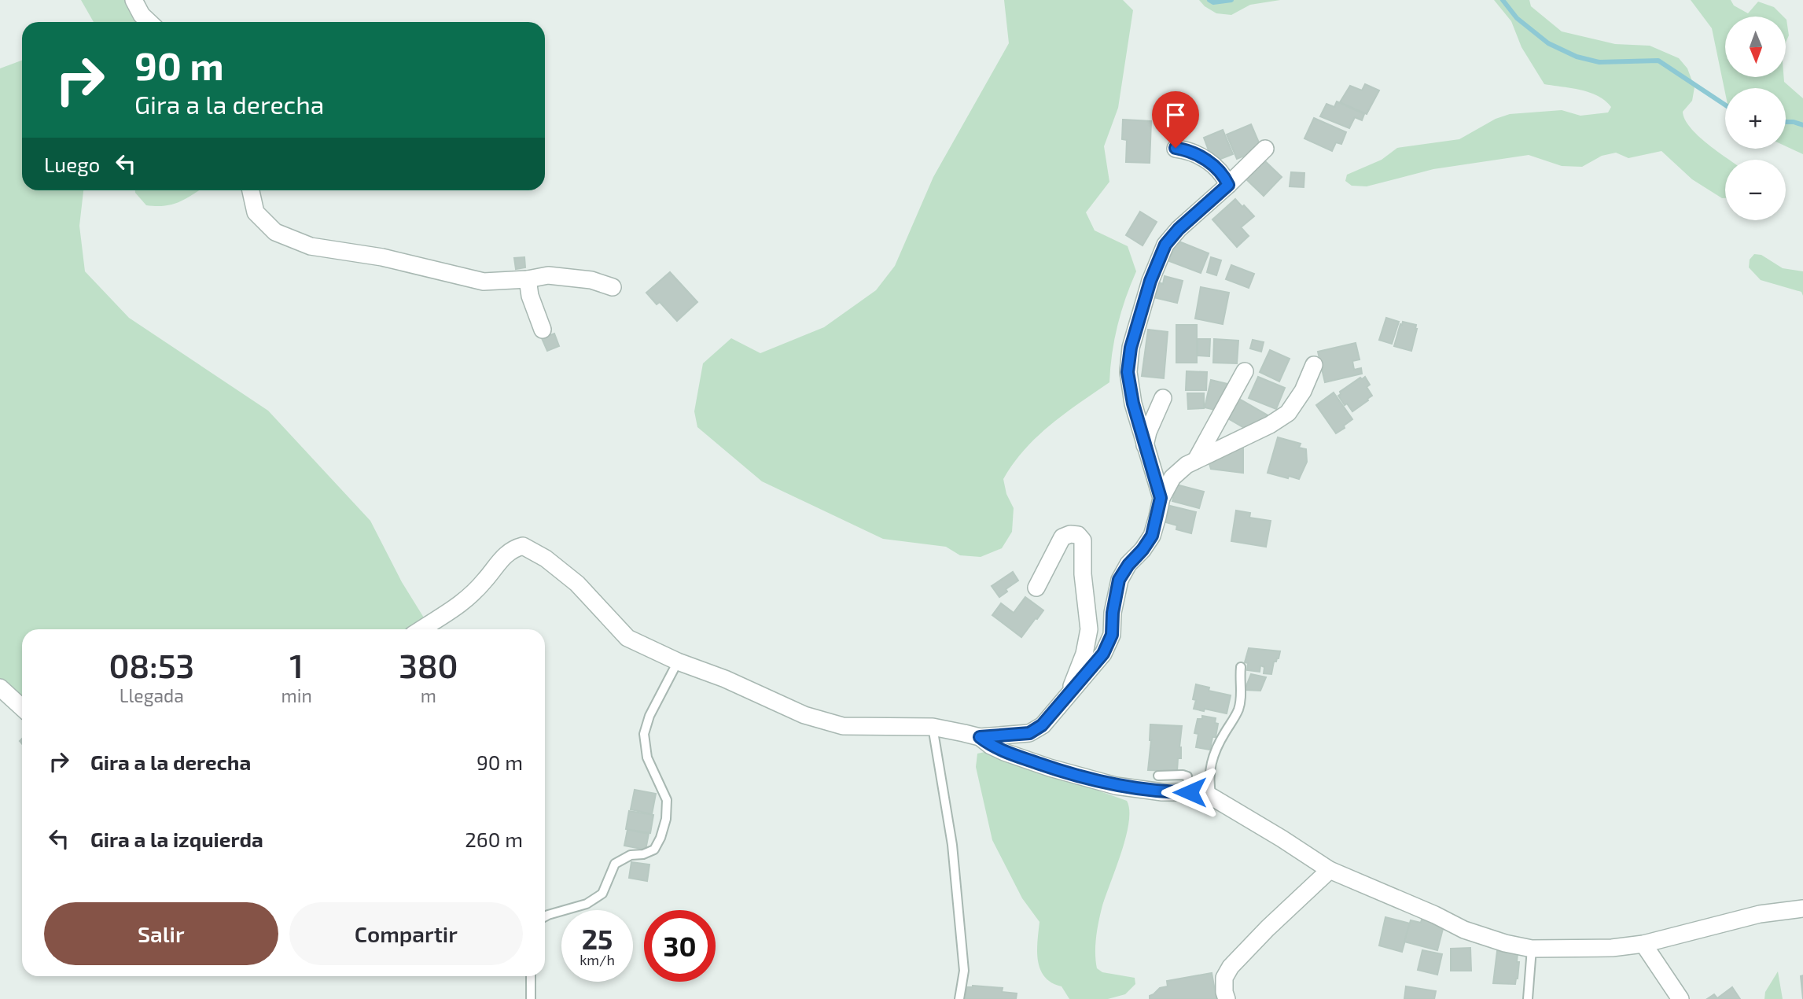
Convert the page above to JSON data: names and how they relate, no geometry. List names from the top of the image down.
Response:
{
  "north": "bottom",
  "page": {
    "map_buttons": ["+", "−"],
    "turn": ["90 m", "Gira a la derecha"],
    "then": "Luego",
    "eta": [
      "08:53",
      "Llegada",
      "1",
      "min",
      "380",
      "m"
    ],
    "list": [
      {
        "name": "Gira a la derecha",
        "value": "90 m"
      },
      {
        "name": "Gira a la izquierda",
        "value": "260 m"
      }
    ],
    "buttons": ["Salir", "Compartir"],
    "speed": "25 km/h",
    "limit": "30"
  }
}
